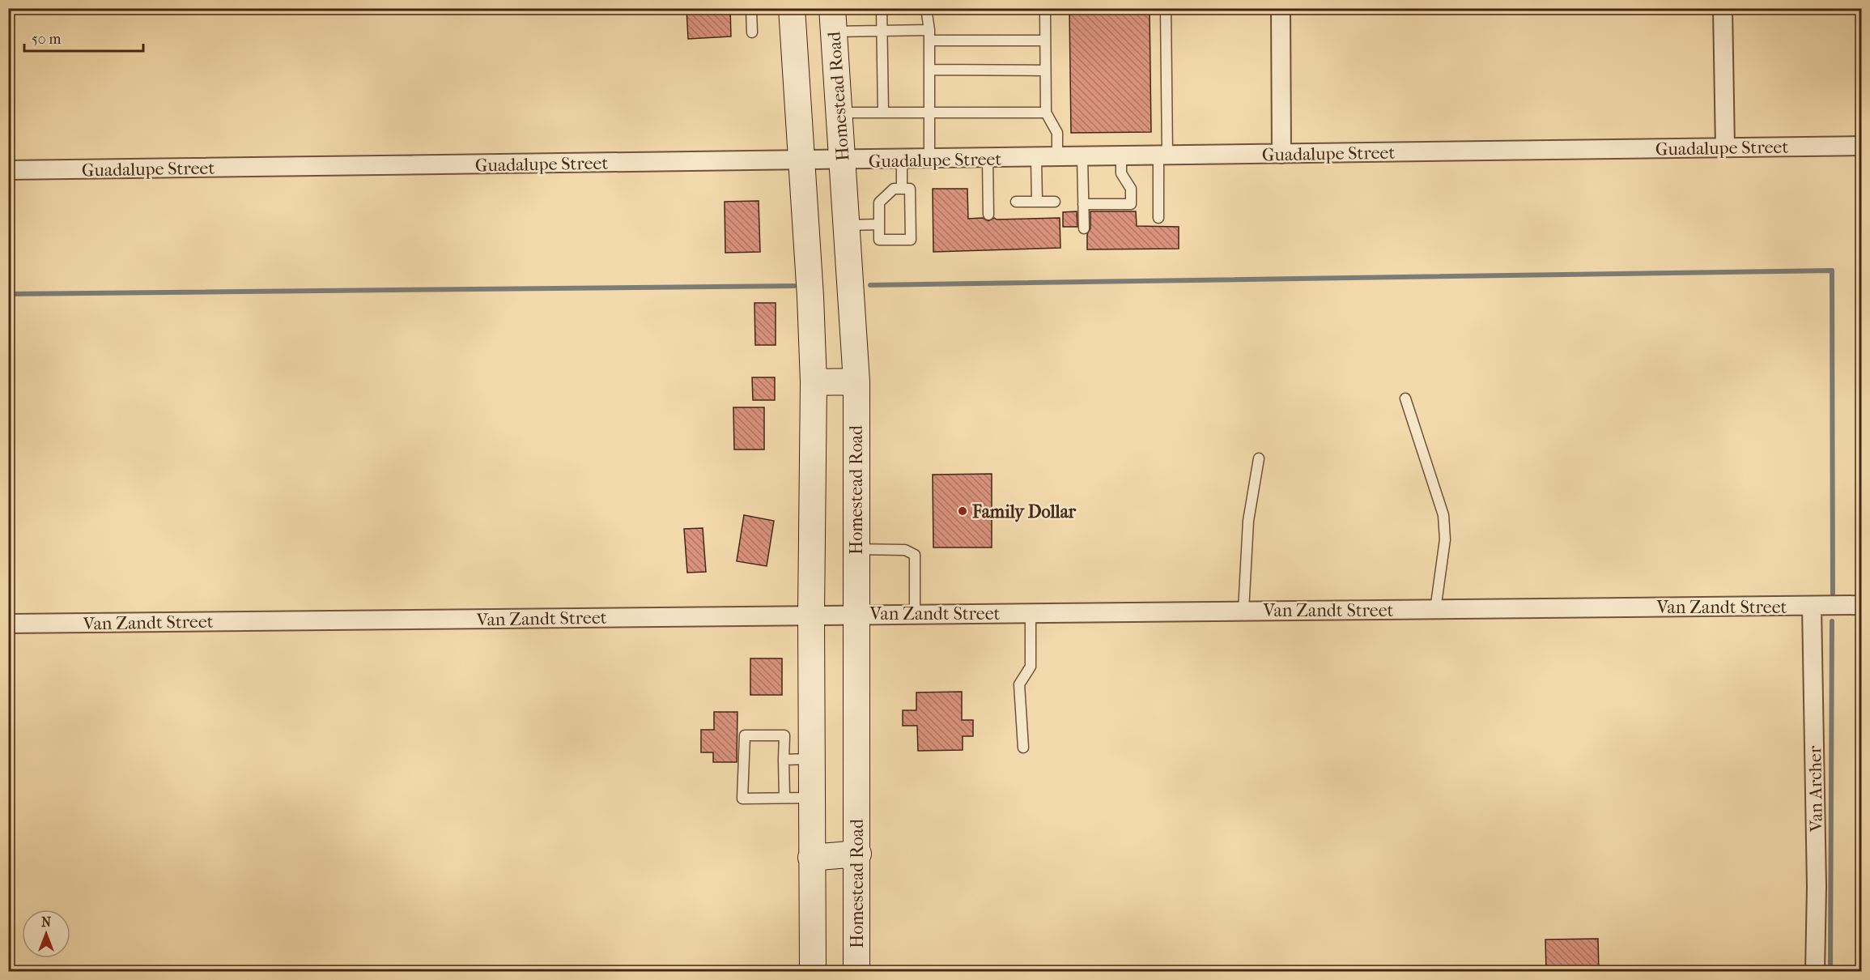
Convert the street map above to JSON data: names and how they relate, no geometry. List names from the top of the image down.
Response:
{
  "streets": {
    "main road": ["Homestead Road"],
    "street": ["Guadalupe Street", "Van Zandt Street", "Van Archer"]
  },
  "crossings": [
    ["Homestead Road", "Guadalupe Street"],
    ["Homestead Road", "Van Zandt Street"],
    ["Van Zandt Street", "Van Archer"]
  ],
  "places": ["Family Dollar"],
  "scale_bar": "50 m",
  "north": "top"
}
